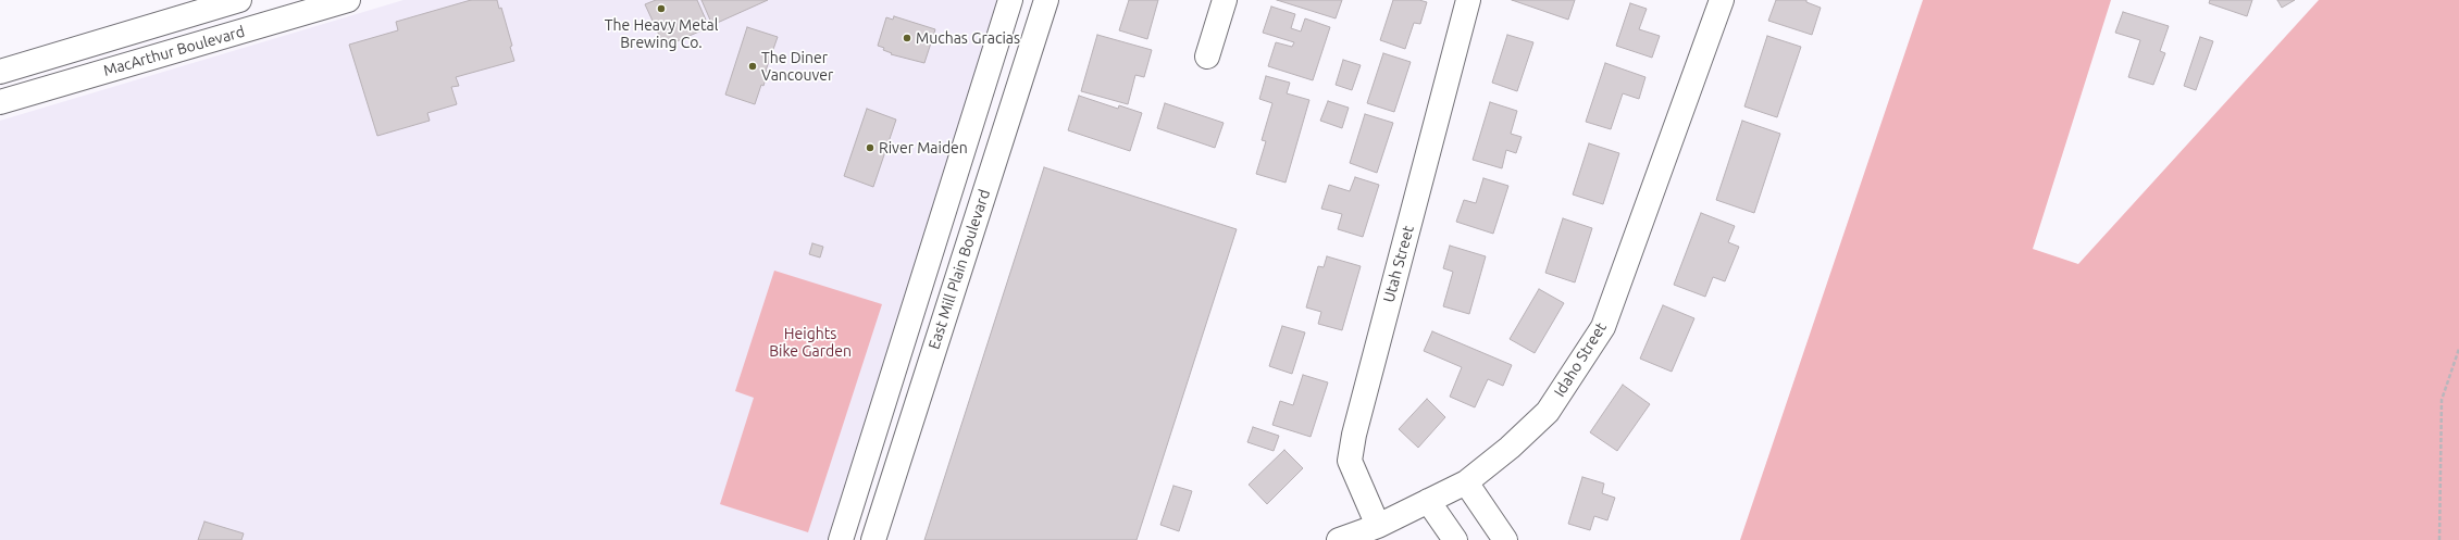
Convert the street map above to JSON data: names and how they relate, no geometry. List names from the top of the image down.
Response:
{
  "streets": {
    "street": [
      "MacArthur Boulevard",
      "Utah Street",
      "East Mill Plain Boulevard",
      "Idaho Street"
    ]
  },
  "crossings": [
    ["Utah Street", "Idaho Street"]
  ],
  "parks": ["Heights Bike Garden"],
  "places": [
    "The Heavy Metal Brewing Co.",
    "Muchas Gracias",
    "The Diner Vancouver",
    "River Maiden"
  ]
}
